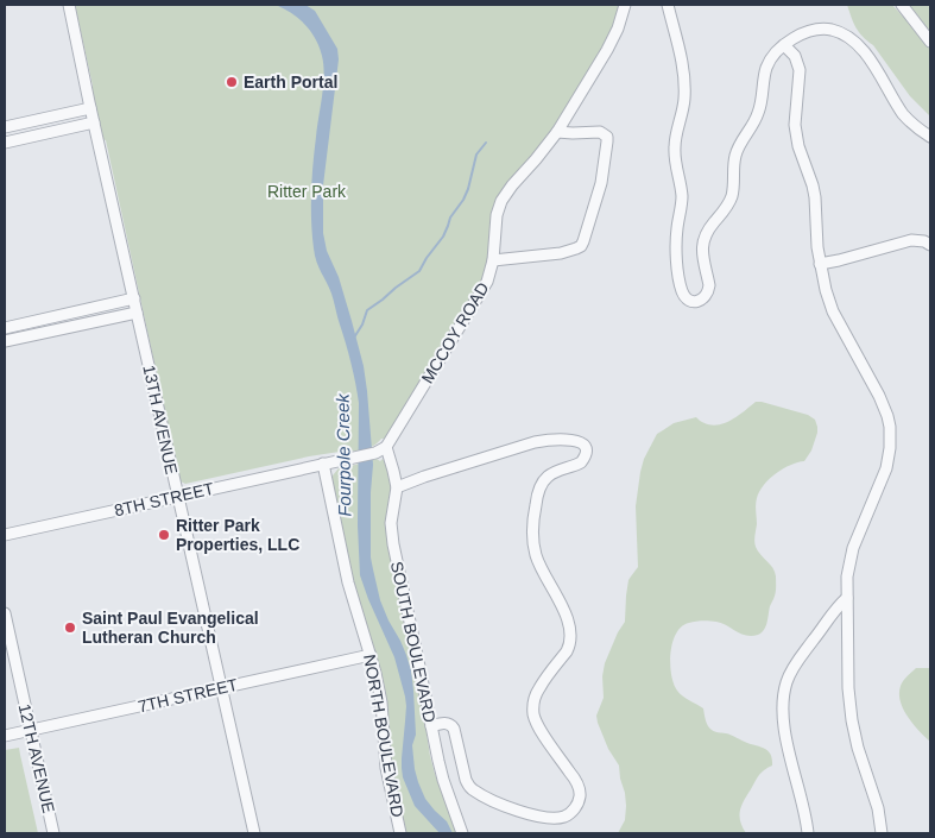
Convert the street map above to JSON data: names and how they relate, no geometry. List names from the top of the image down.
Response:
{
  "streets": {
    "street": [
      "MCCOY ROAD",
      "13TH AVENUE",
      "8TH STREET",
      "SOUTH BOULEVARD",
      "7TH STREET",
      "NORTH BOULEVARD",
      "12TH AVENUE"
    ]
  },
  "crossings": [
    ["MCCOY ROAD", "SOUTH BOULEVARD"],
    ["13TH AVENUE", "8TH STREET"],
    ["13TH AVENUE", "7TH STREET"],
    ["8TH STREET", "NORTH BOULEVARD"],
    ["7TH STREET", "NORTH BOULEVARD"],
    ["7TH STREET", "12TH AVENUE"]
  ],
  "water": ["Fourpole Creek"],
  "parks": ["Ritter Park"],
  "places": ["Earth Portal", "Ritter Park Properties, LLC", "Saint Paul Evangelical Lutheran Church"]
}
